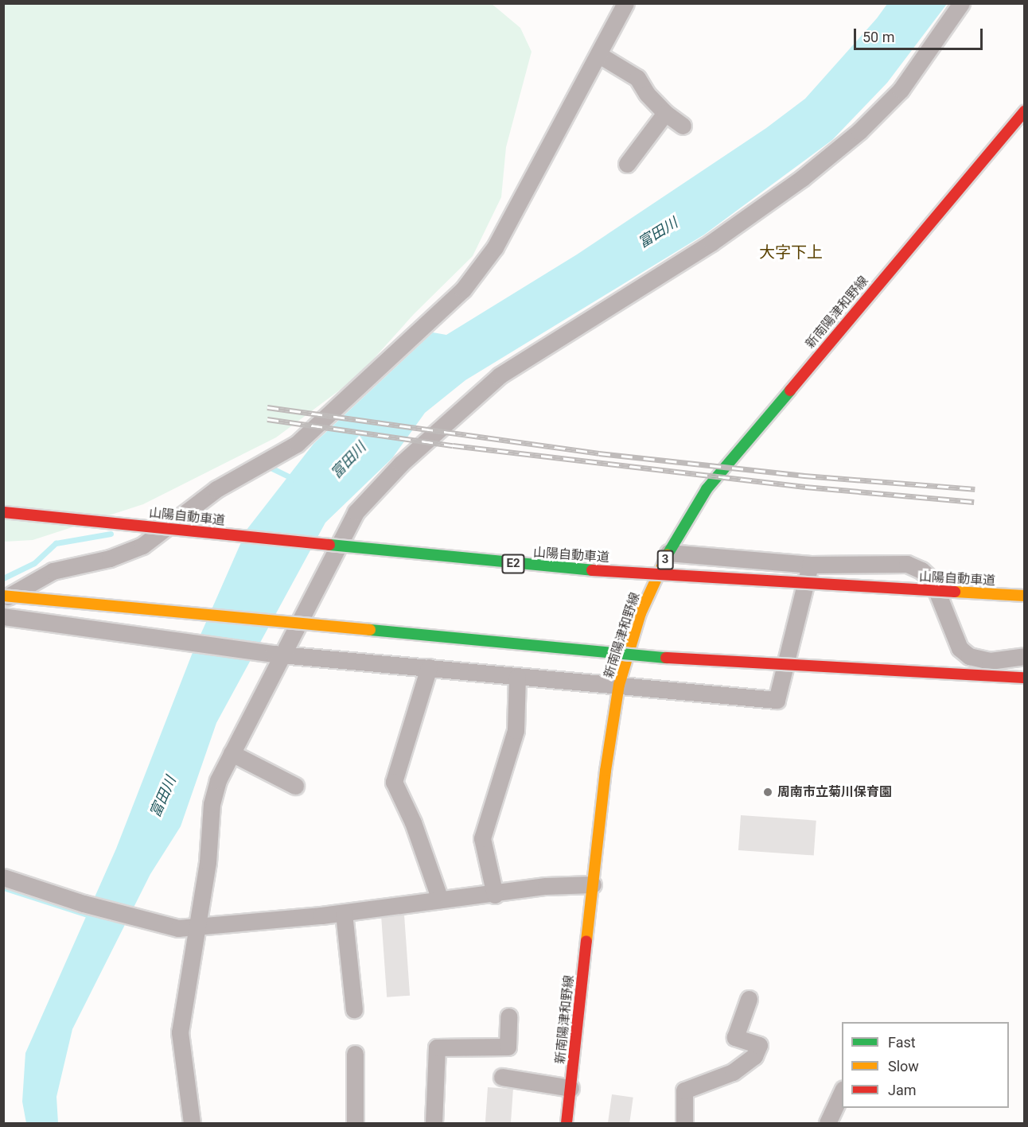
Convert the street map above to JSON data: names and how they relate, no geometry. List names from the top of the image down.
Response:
{
  "streets": {
    "main road": [
      "新南陽津和野線",
      "山陽自動車道",
      "3",
      "E2"
    ]
  },
  "districts": ["大字下上"],
  "water": ["富田川"],
  "places": ["周南市立菊川保育園"],
  "legend": ["Fast", "Slow", "Jam"],
  "scale_bar": "50 m"
}
